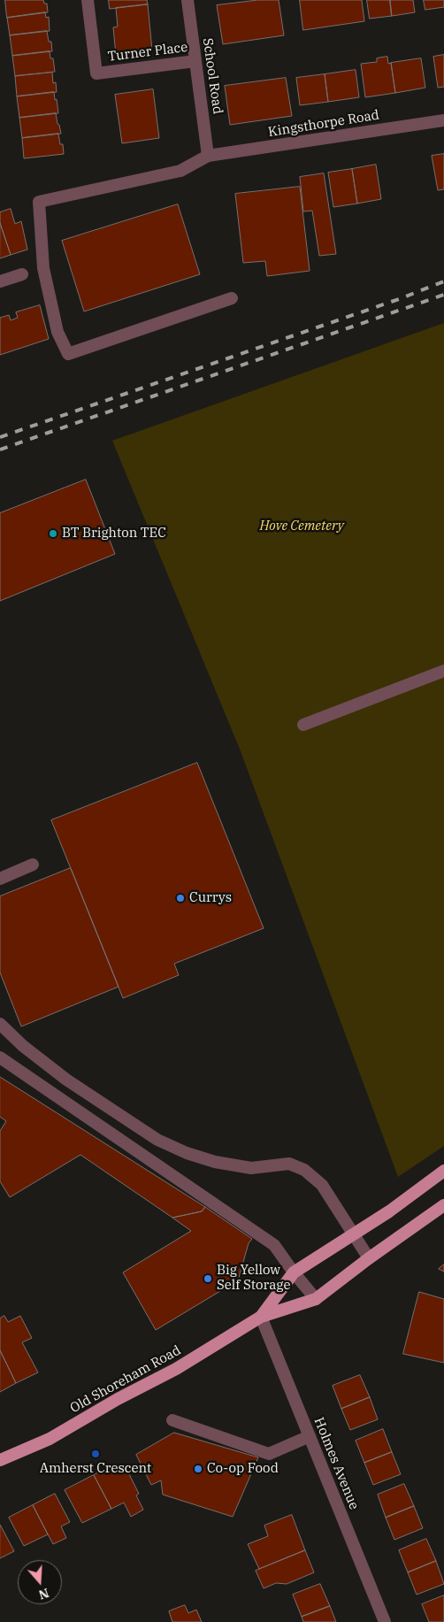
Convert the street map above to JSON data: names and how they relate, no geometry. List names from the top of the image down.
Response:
{
  "streets": {
    "main road": ["Old Shoreham Road"],
    "street": [
      "Turner Place",
      "School Road",
      "Kingsthorpe Road",
      "Holmes Avenue"
    ]
  },
  "crossings": [
    ["Turner Place", "School Road"],
    ["School Road", "Kingsthorpe Road"],
    ["Old Shoreham Road", "Holmes Avenue"]
  ],
  "parks": ["Hove Cemetery"],
  "places": [
    "BT Brighton TEC",
    "Currys",
    "Big Yellow Self Storage",
    "Amherst Crescent",
    "Co-op Food"
  ],
  "north": "bottom"
}
